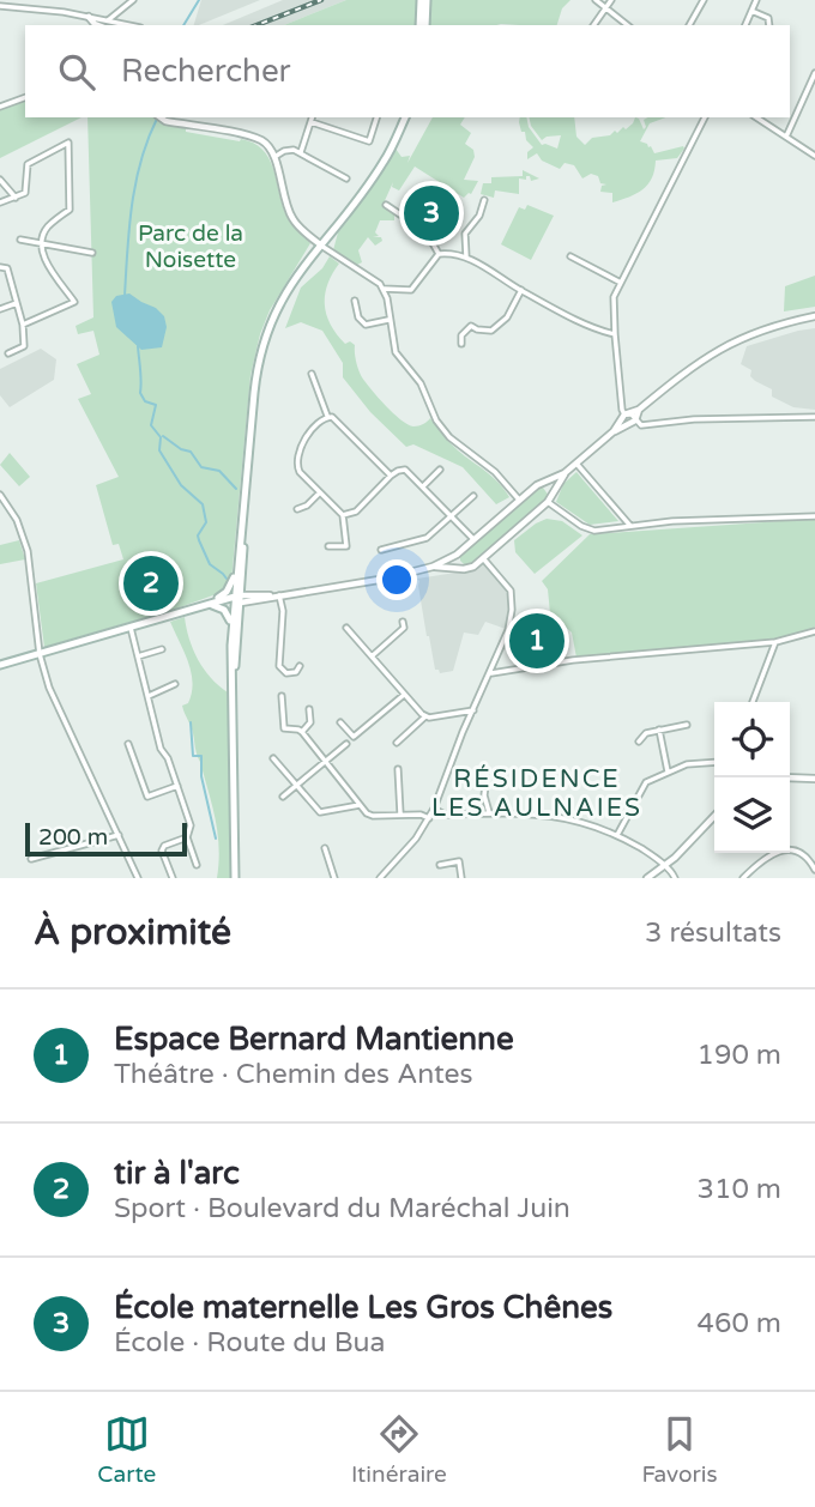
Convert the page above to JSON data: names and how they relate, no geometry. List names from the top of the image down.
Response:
{
  "districts": ["RÉSIDENCE LES AULNAIES"],
  "parks": ["Parc de la Noisette"],
  "scale_bar": "200 m",
  "page": {
    "search": "Rechercher",
    "pins": ["3", "2", "1"],
    "scale": "200 m",
    "heading": ["À proximité", "3 résultats"],
    "list": [
      {
        "mark": "1",
        "name": "Espace Bernard Mantienne",
        "note": "Théâtre · Chemin des Antes",
        "value": "190 m"
      },
      {
        "mark": "2",
        "name": "tir à l'arc",
        "note": "Sport · Boulevard du Maréchal Juin",
        "value": "310 m"
      },
      {
        "mark": "3",
        "name": "École maternelle Les Gros Chênes",
        "note": "École · Route du Bua",
        "value": "460 m"
      }
    ],
    "nav": ["Carte", "Itinéraire", "Favoris"]
  }
}
